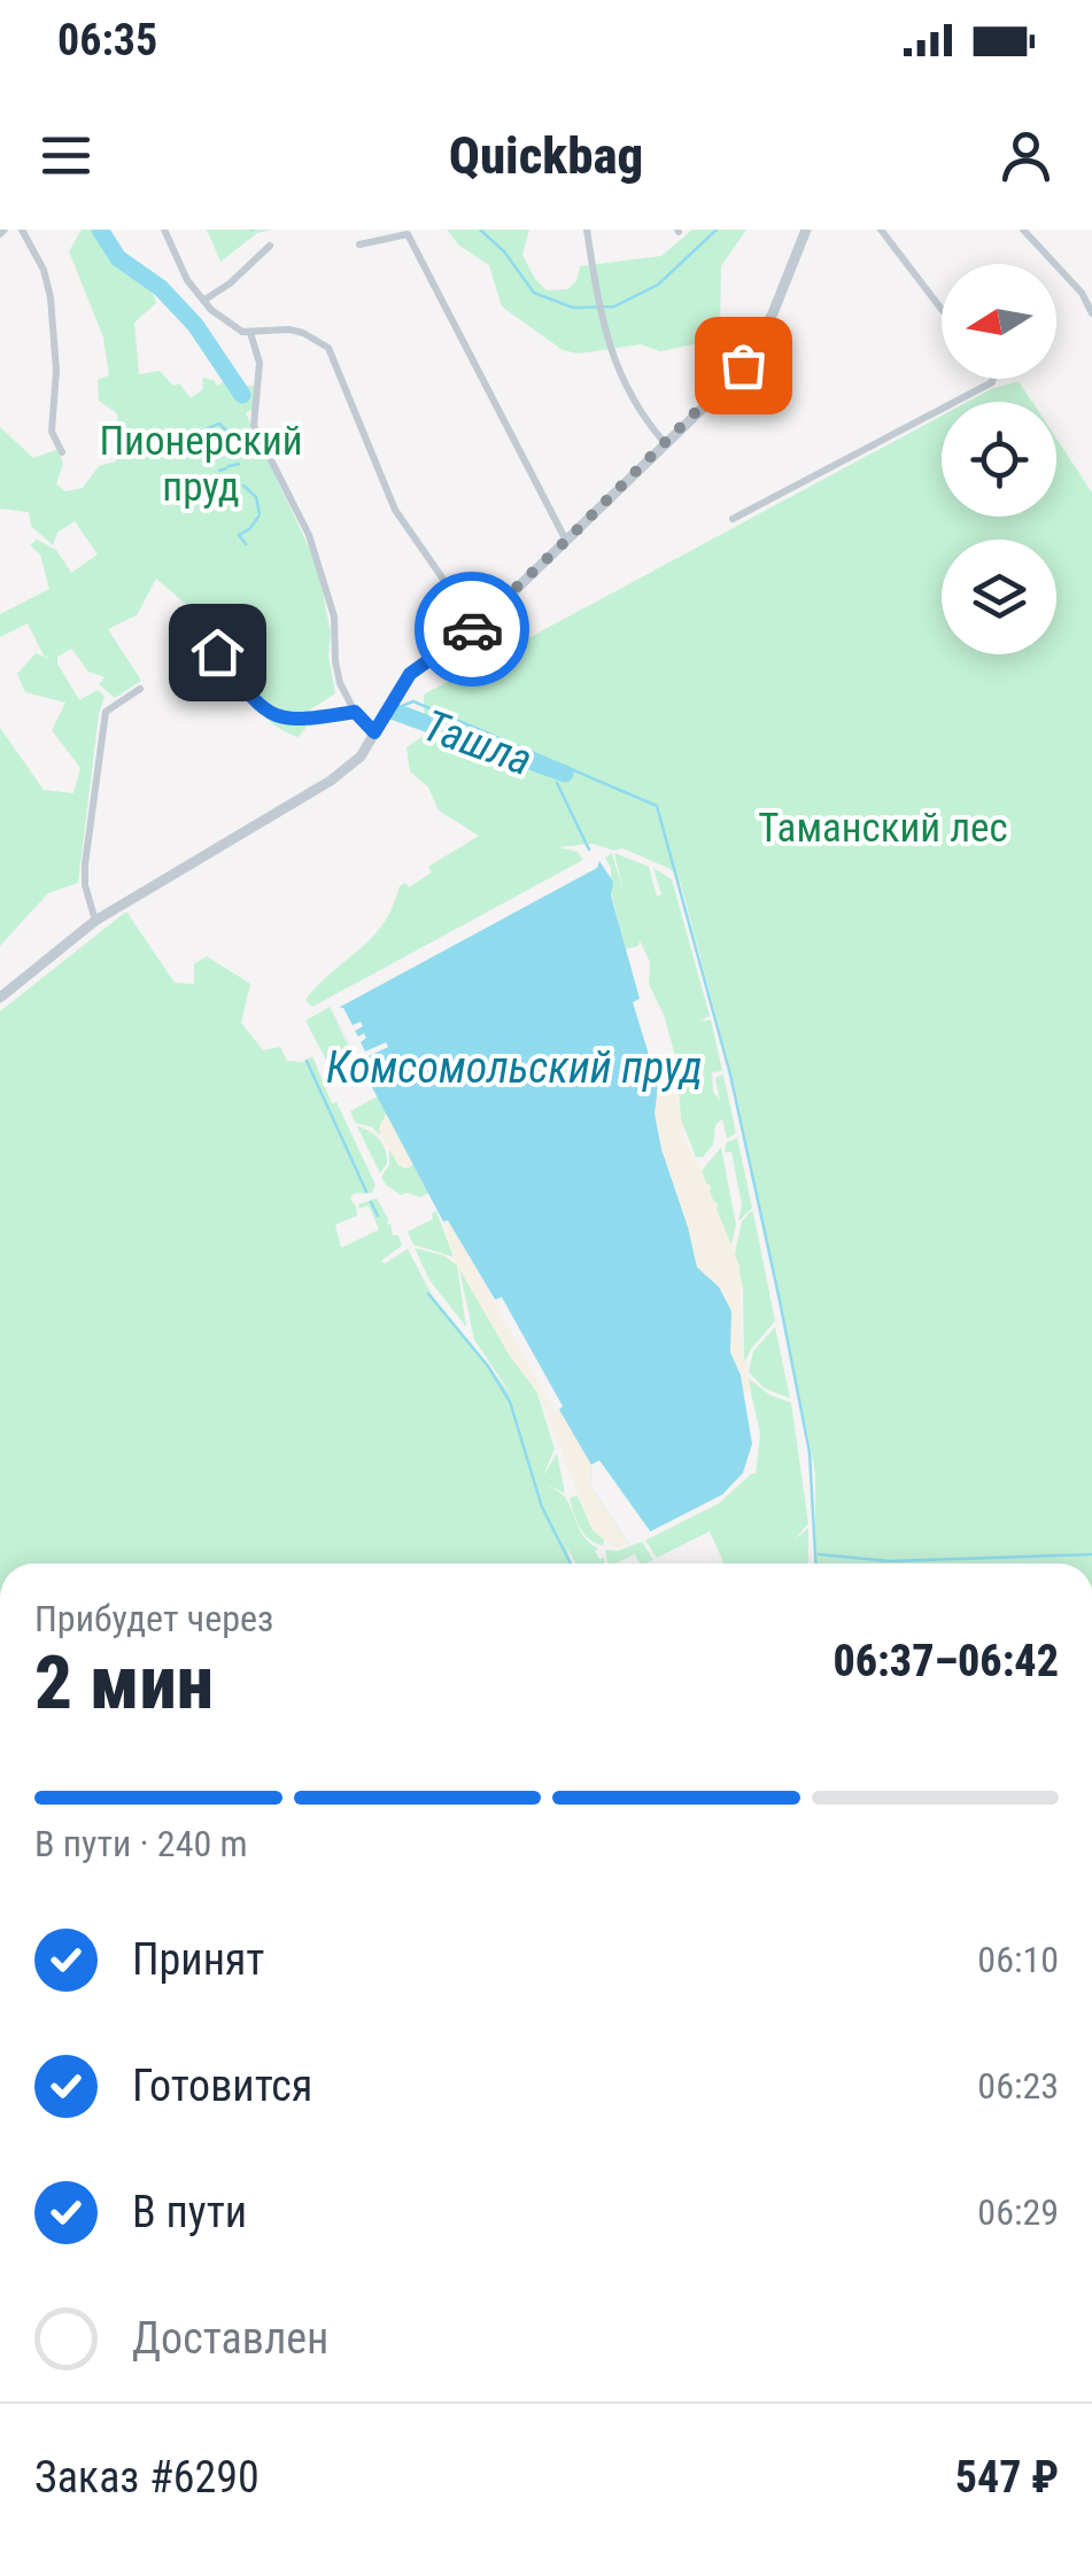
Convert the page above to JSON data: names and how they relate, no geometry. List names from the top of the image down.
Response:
{
  "water": ["Ташла", "Комсомольский пруд"],
  "parks": ["Пионерский пруд", "Таманский лес"],
  "north": "left",
  "page": {
    "status": "06:35",
    "header": "Quickbag",
    "heading": ["2 мин", "Прибудет через", "06:37–06:42"],
    "panel": ["Заказ #6290", "547 ₽"],
    "bar": "В пути · 240 m",
    "list": [
      ["Принят", "06:10"],
      ["Готовится", "06:23"],
      ["В пути", "06:29"],
      "Доставлен"
    ]
  }
}
